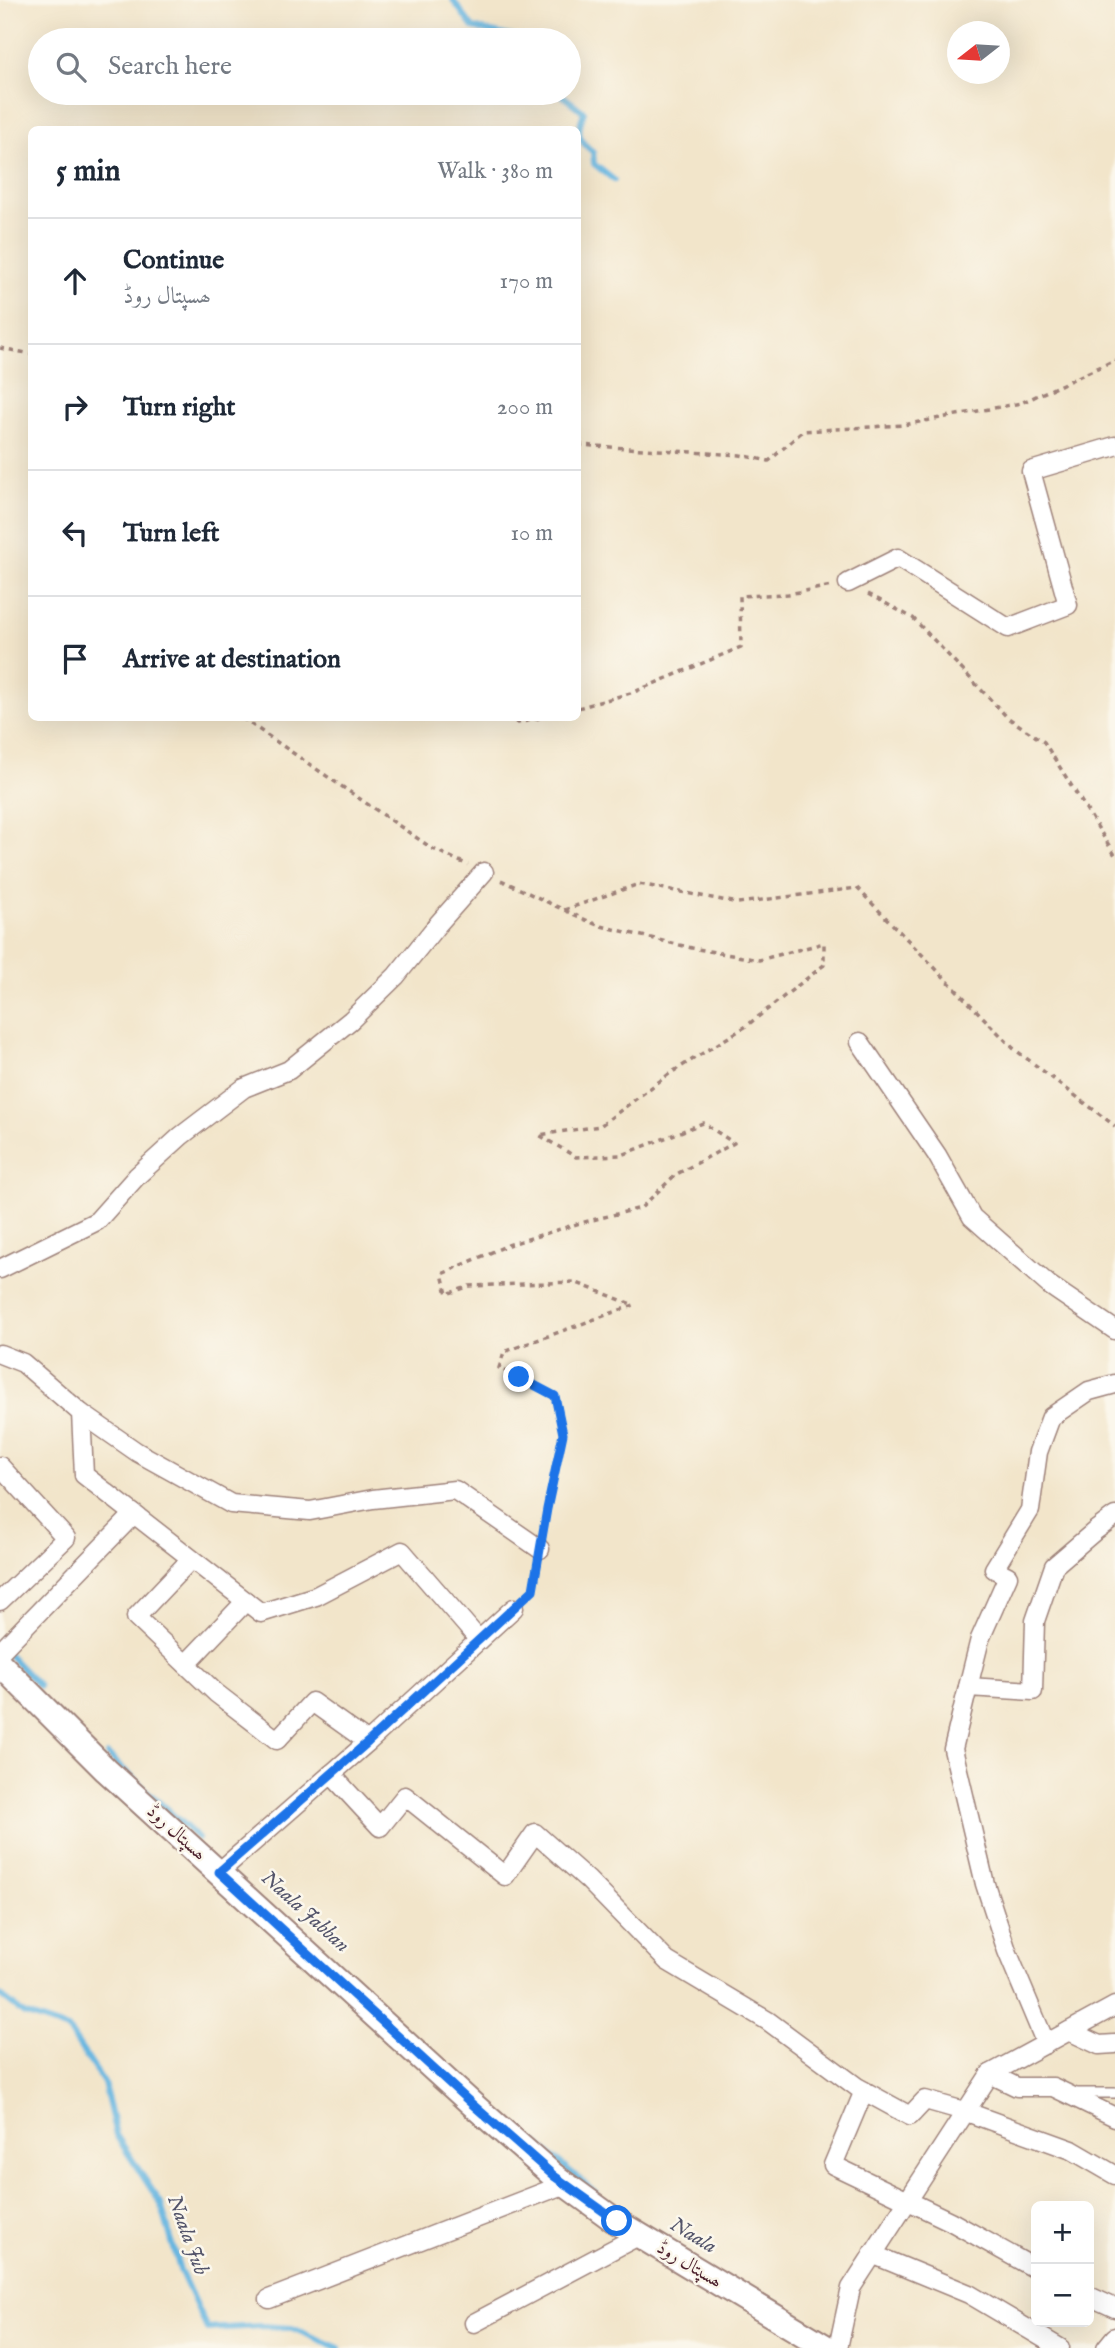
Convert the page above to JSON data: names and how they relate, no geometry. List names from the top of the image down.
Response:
{
  "streets": {
    "main road": ["ھسپتال روڈ"]
  },
  "water": ["Naala Jabban", "Naala Jub", "Naala"],
  "north": "left",
  "page": {
    "search": "Search here",
    "heading": ["5 min", "Walk · 380 m"],
    "list": [
      ["Continue", "ھسپتال روڈ", "170 m"],
      ["Turn right", "200 m"],
      ["Turn left", "10 m"],
      "Arrive at destination"
    ],
    "map_buttons": ["+", "−"]
  }
}
